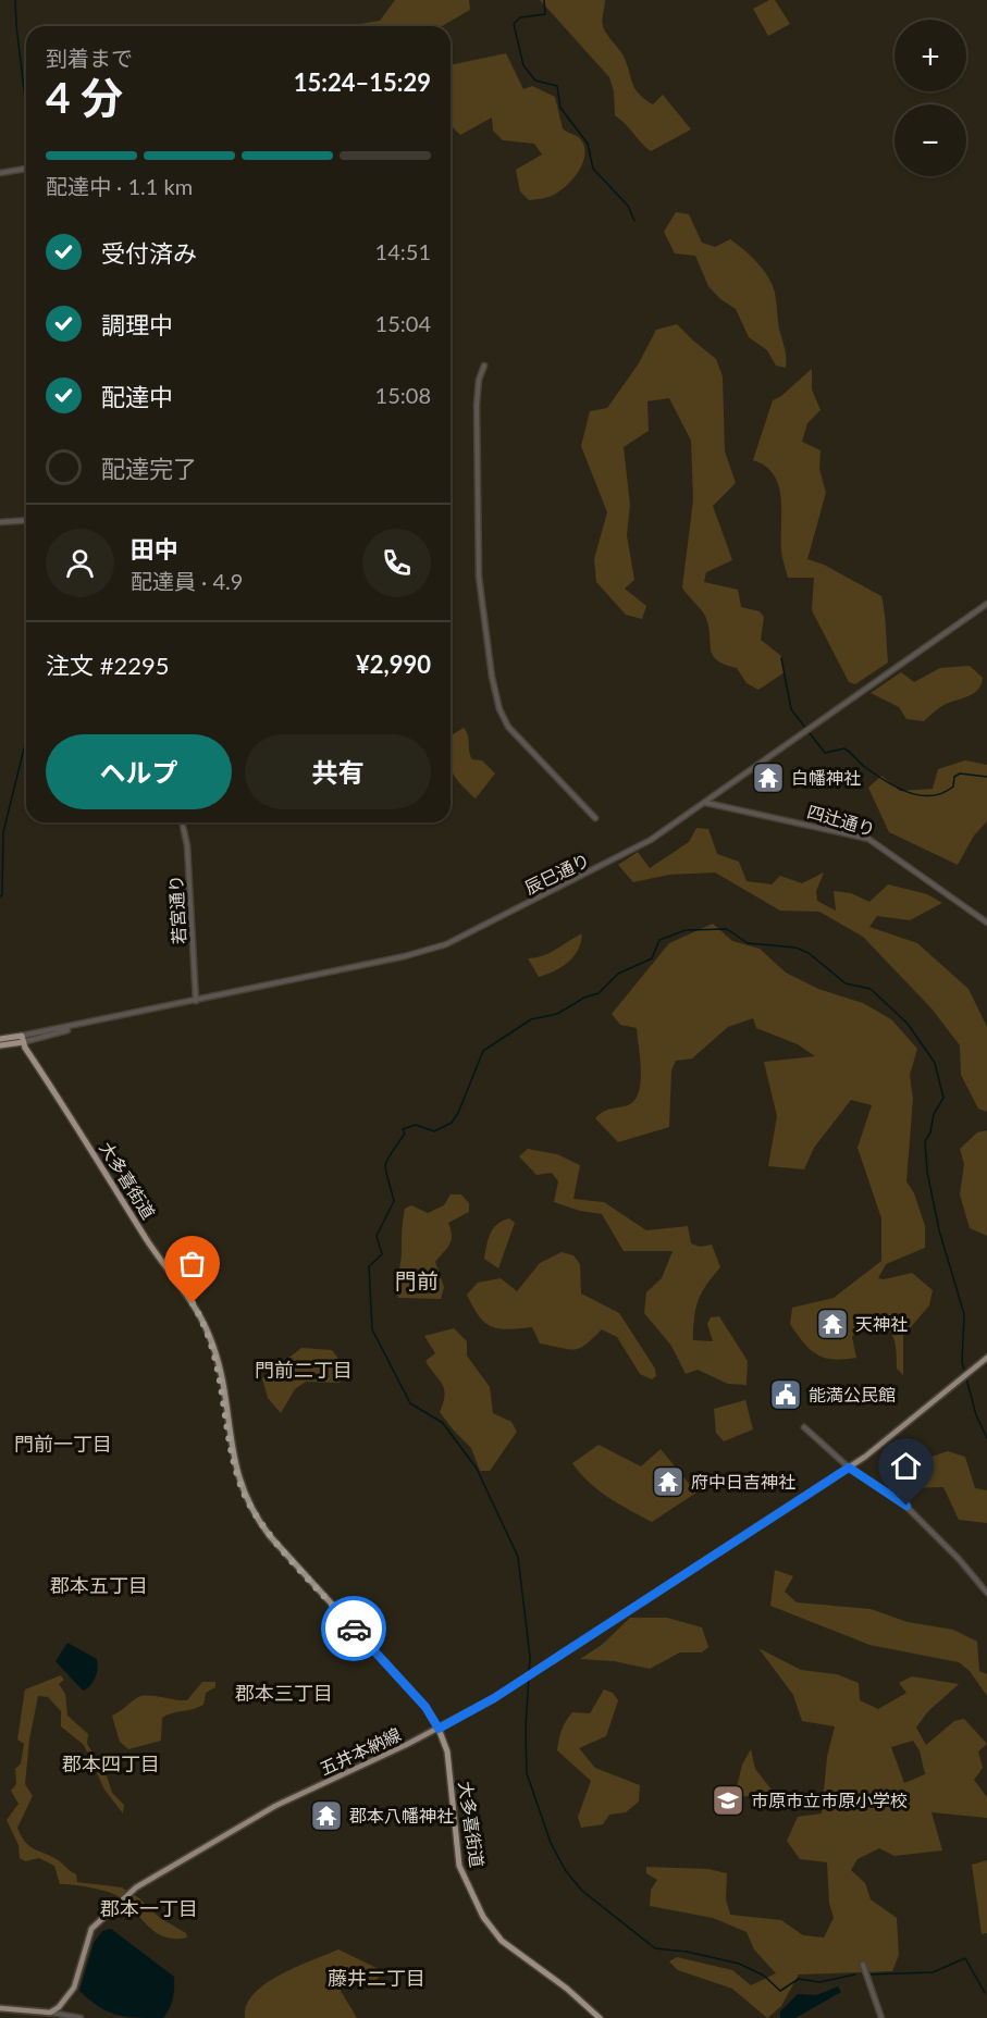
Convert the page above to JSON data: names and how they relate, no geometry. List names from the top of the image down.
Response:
{
  "streets": {
    "highway": ["大多喜街道"],
    "main road": ["五井本納線"],
    "street": ["四辻通り", "辰巳通り", "若宮通り"]
  },
  "crossings": [
    ["四辻通り", "辰巳通り"],
    ["辰巳通り", "若宮通り"],
    ["辰巳通り", "大多喜街道"],
    ["大多喜街道", "五井本納線"]
  ],
  "districts": [
    "門前",
    "門前二丁目",
    "門前一丁目",
    "郡本五丁目",
    "郡本三丁目",
    "郡本四丁目",
    "郡本一丁目",
    "藤井二丁目"
  ],
  "places": {
    "temple": [
      "白幡神社",
      "天神社",
      "府中日吉神社",
      "郡本八幡神社"
    ],
    "public building": ["能満公民館"],
    "school or university": ["市原市立市原小学校"]
  },
  "page": {
    "map_buttons": ["+", "−"],
    "heading": ["4 分", "到着まで", "15:24–15:29"],
    "panel": [
      "田中",
      "配達員 · 4.9",
      "注文 #2295",
      "¥2,990"
    ],
    "bar": "配達中 · 1.1 km",
    "list": [
      ["受付済み", "14:51"],
      ["調理中", "15:04"],
      ["配達中", "15:08"],
      "配達完了"
    ],
    "buttons": ["ヘルプ", "共有"]
  }
}
